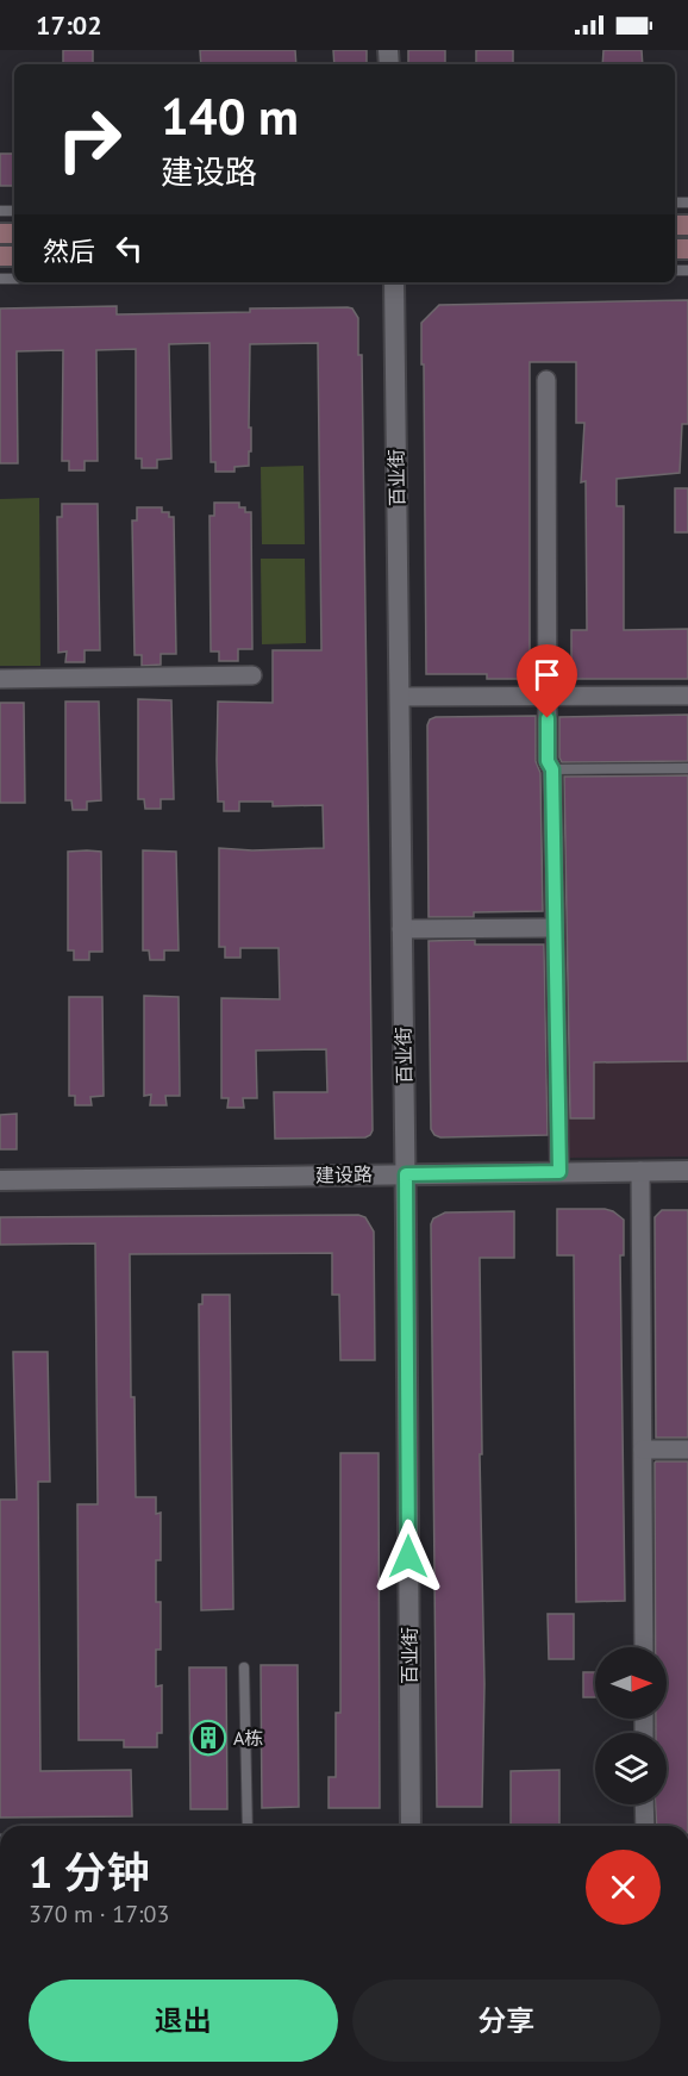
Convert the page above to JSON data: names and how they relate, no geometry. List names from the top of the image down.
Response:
{
  "streets": {
    "street": ["百业街", "建设路"]
  },
  "crossings": [
    ["百业街", "建设路"]
  ],
  "places": {
    "building": ["A栋"]
  },
  "north": "right",
  "page": {
    "status": "17:02",
    "turn": ["140 m", "建设路"],
    "then": "然后",
    "heading": ["1 分钟", "370 m · 17:03"],
    "buttons": ["退出", "分享"]
  }
}
